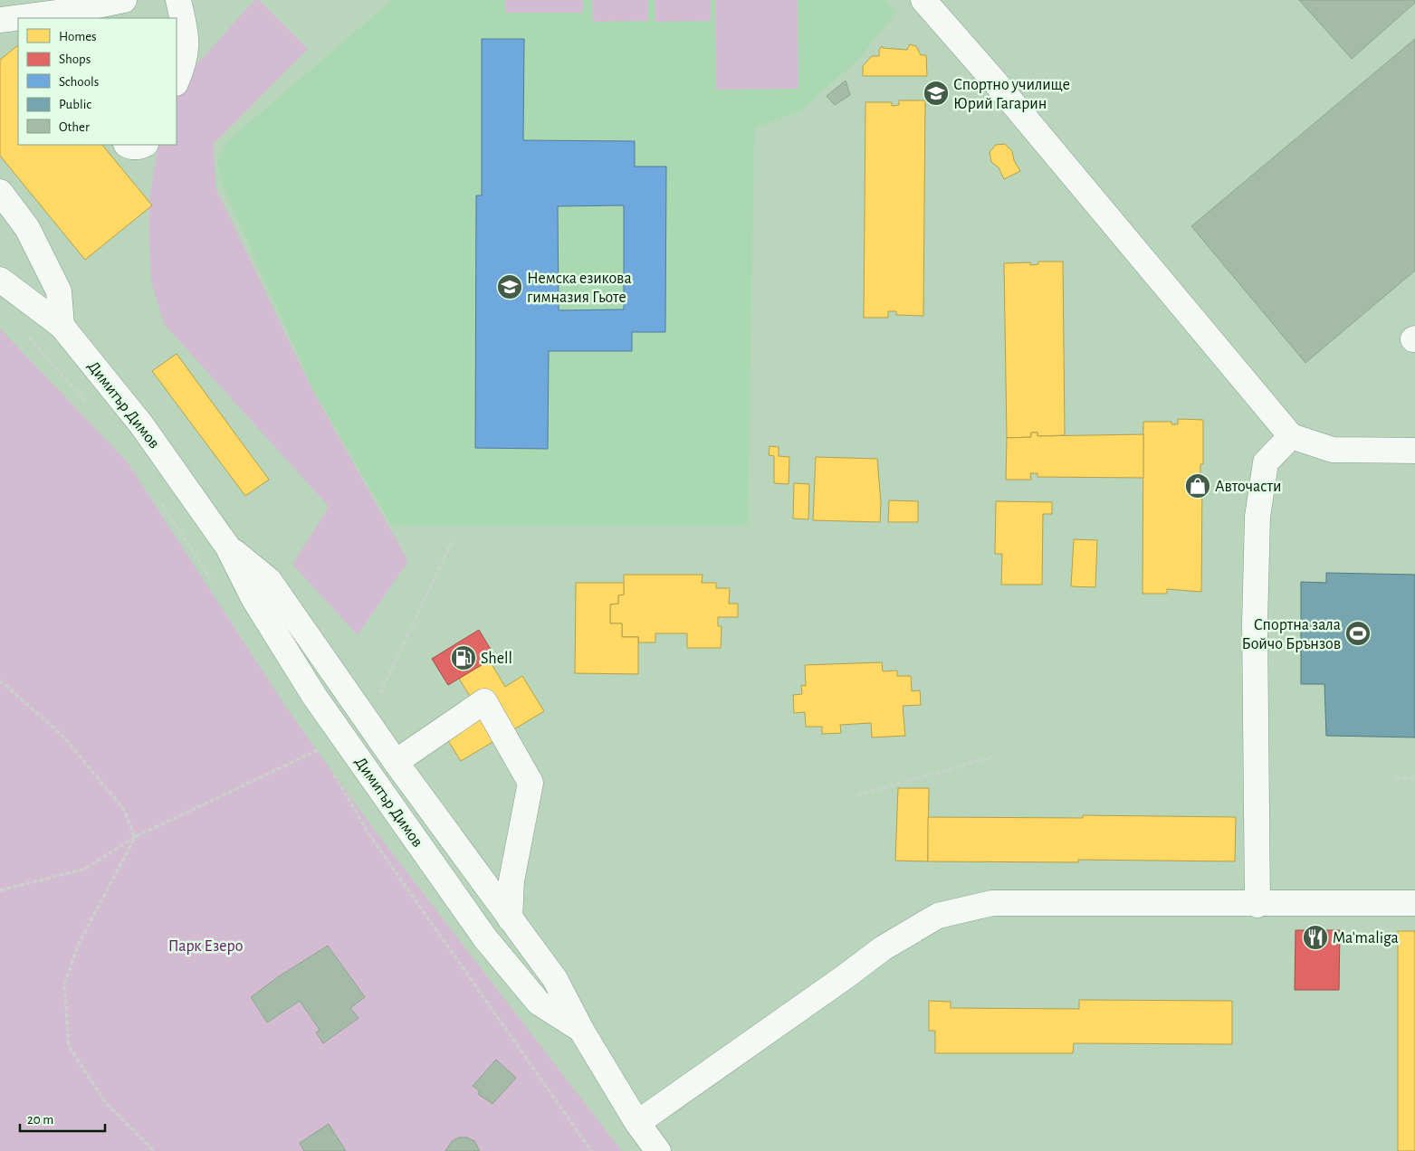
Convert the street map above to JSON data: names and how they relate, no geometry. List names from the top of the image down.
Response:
{
  "streets": {
    "street": ["Димитър Димов"]
  },
  "parks": ["Парк Езеро"],
  "places": {
    "school or university": ["Спортно училище Юрий Гагарин", "Немска езикова гимназия Гьоте"],
    "shop": ["Авточасти"],
    "sports": ["Спортна зала Бойчо Брънзов"],
    "fuel station": ["Shell"],
    "restaurant": ["Ma'maliga"]
  },
  "legend": [
    "Homes",
    "Shops",
    "Schools",
    "Public",
    "Other"
  ],
  "scale_bar": "20 m"
}
